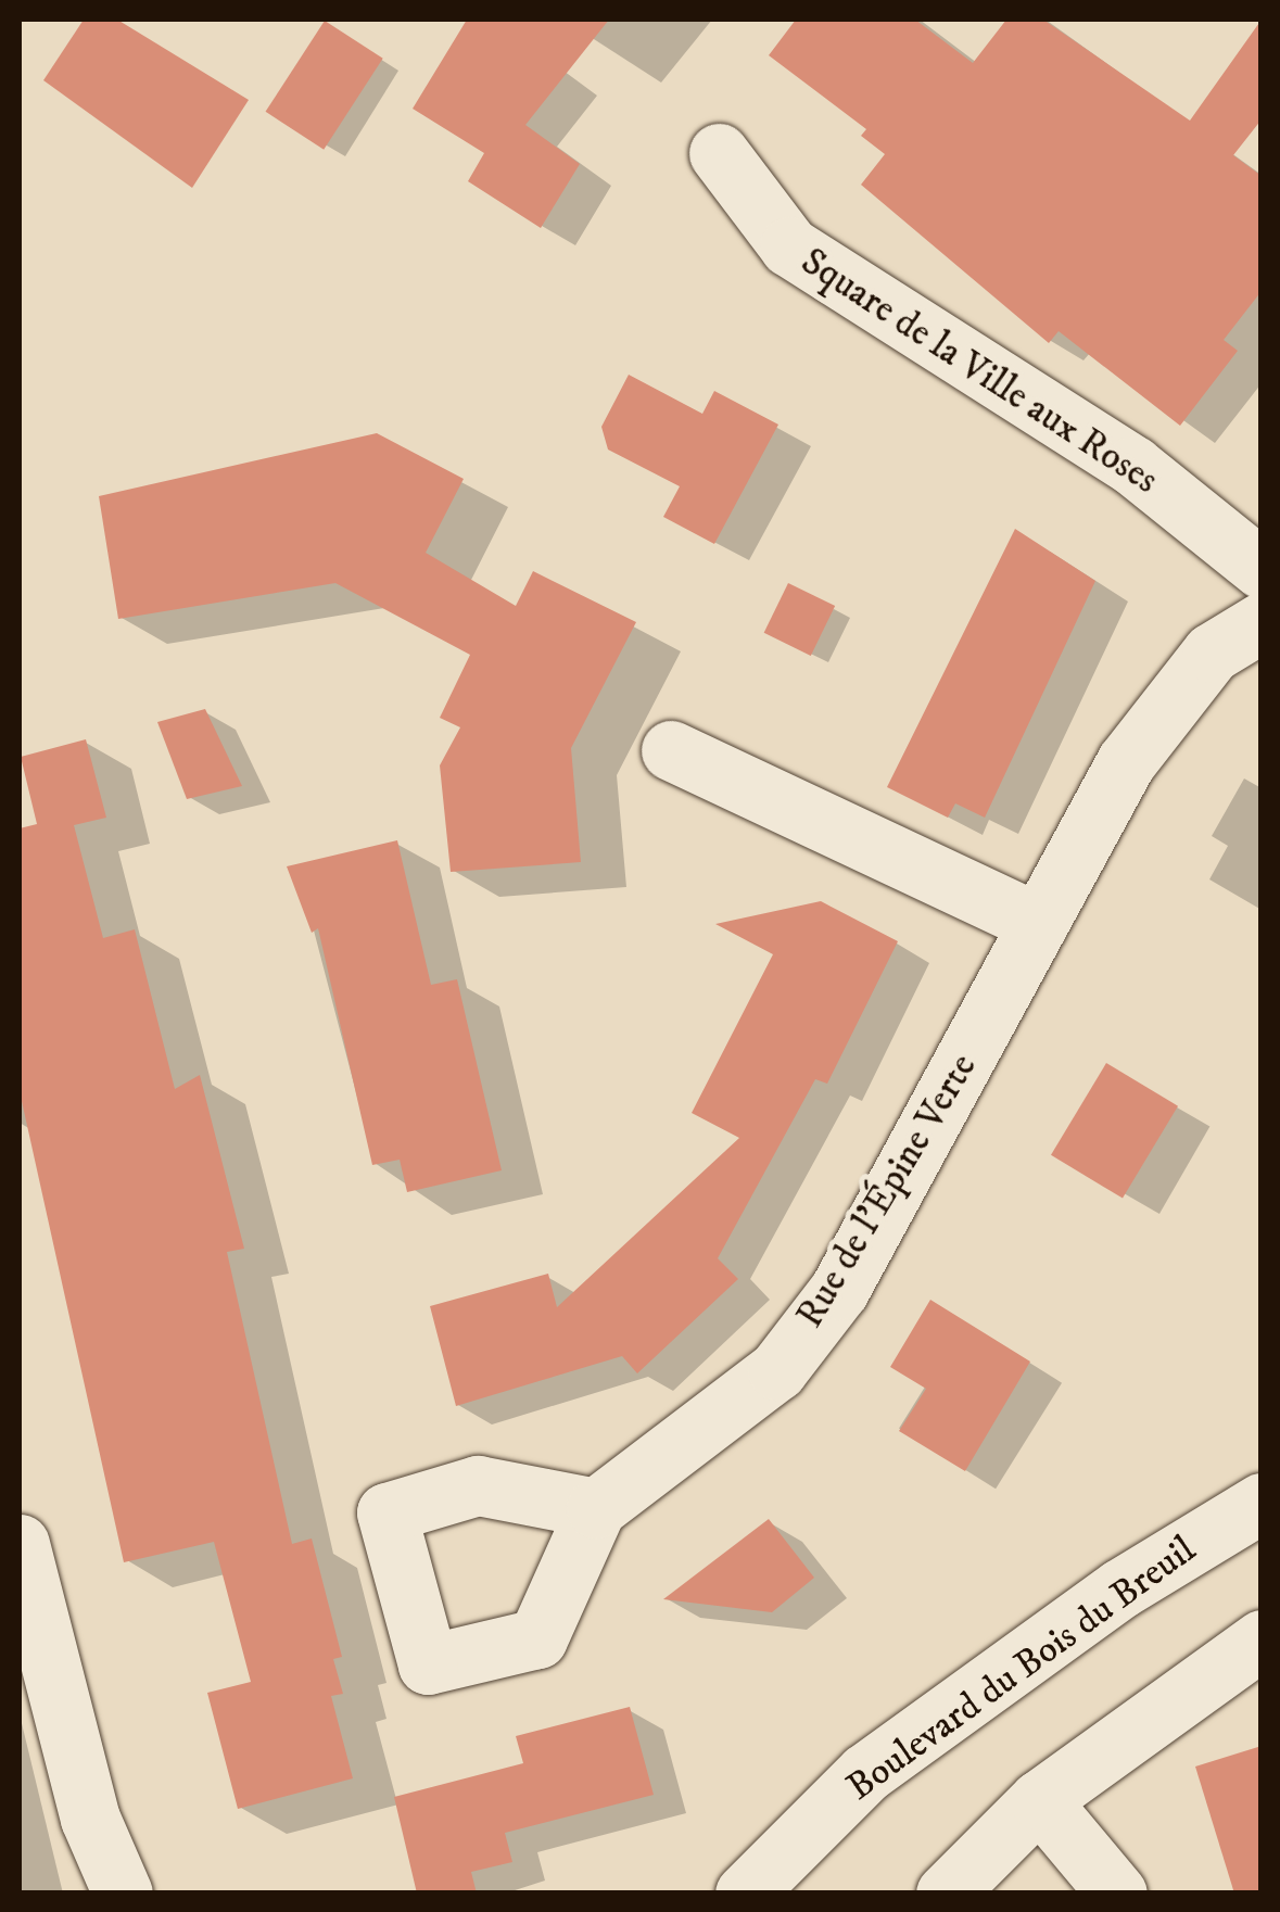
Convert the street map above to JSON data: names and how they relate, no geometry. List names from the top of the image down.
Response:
{
  "streets": {
    "street": ["Square de la Ville aux Roses", "Rue de l'Épine Verte", "Boulevard du Bois du Breuil"]
  }
}
